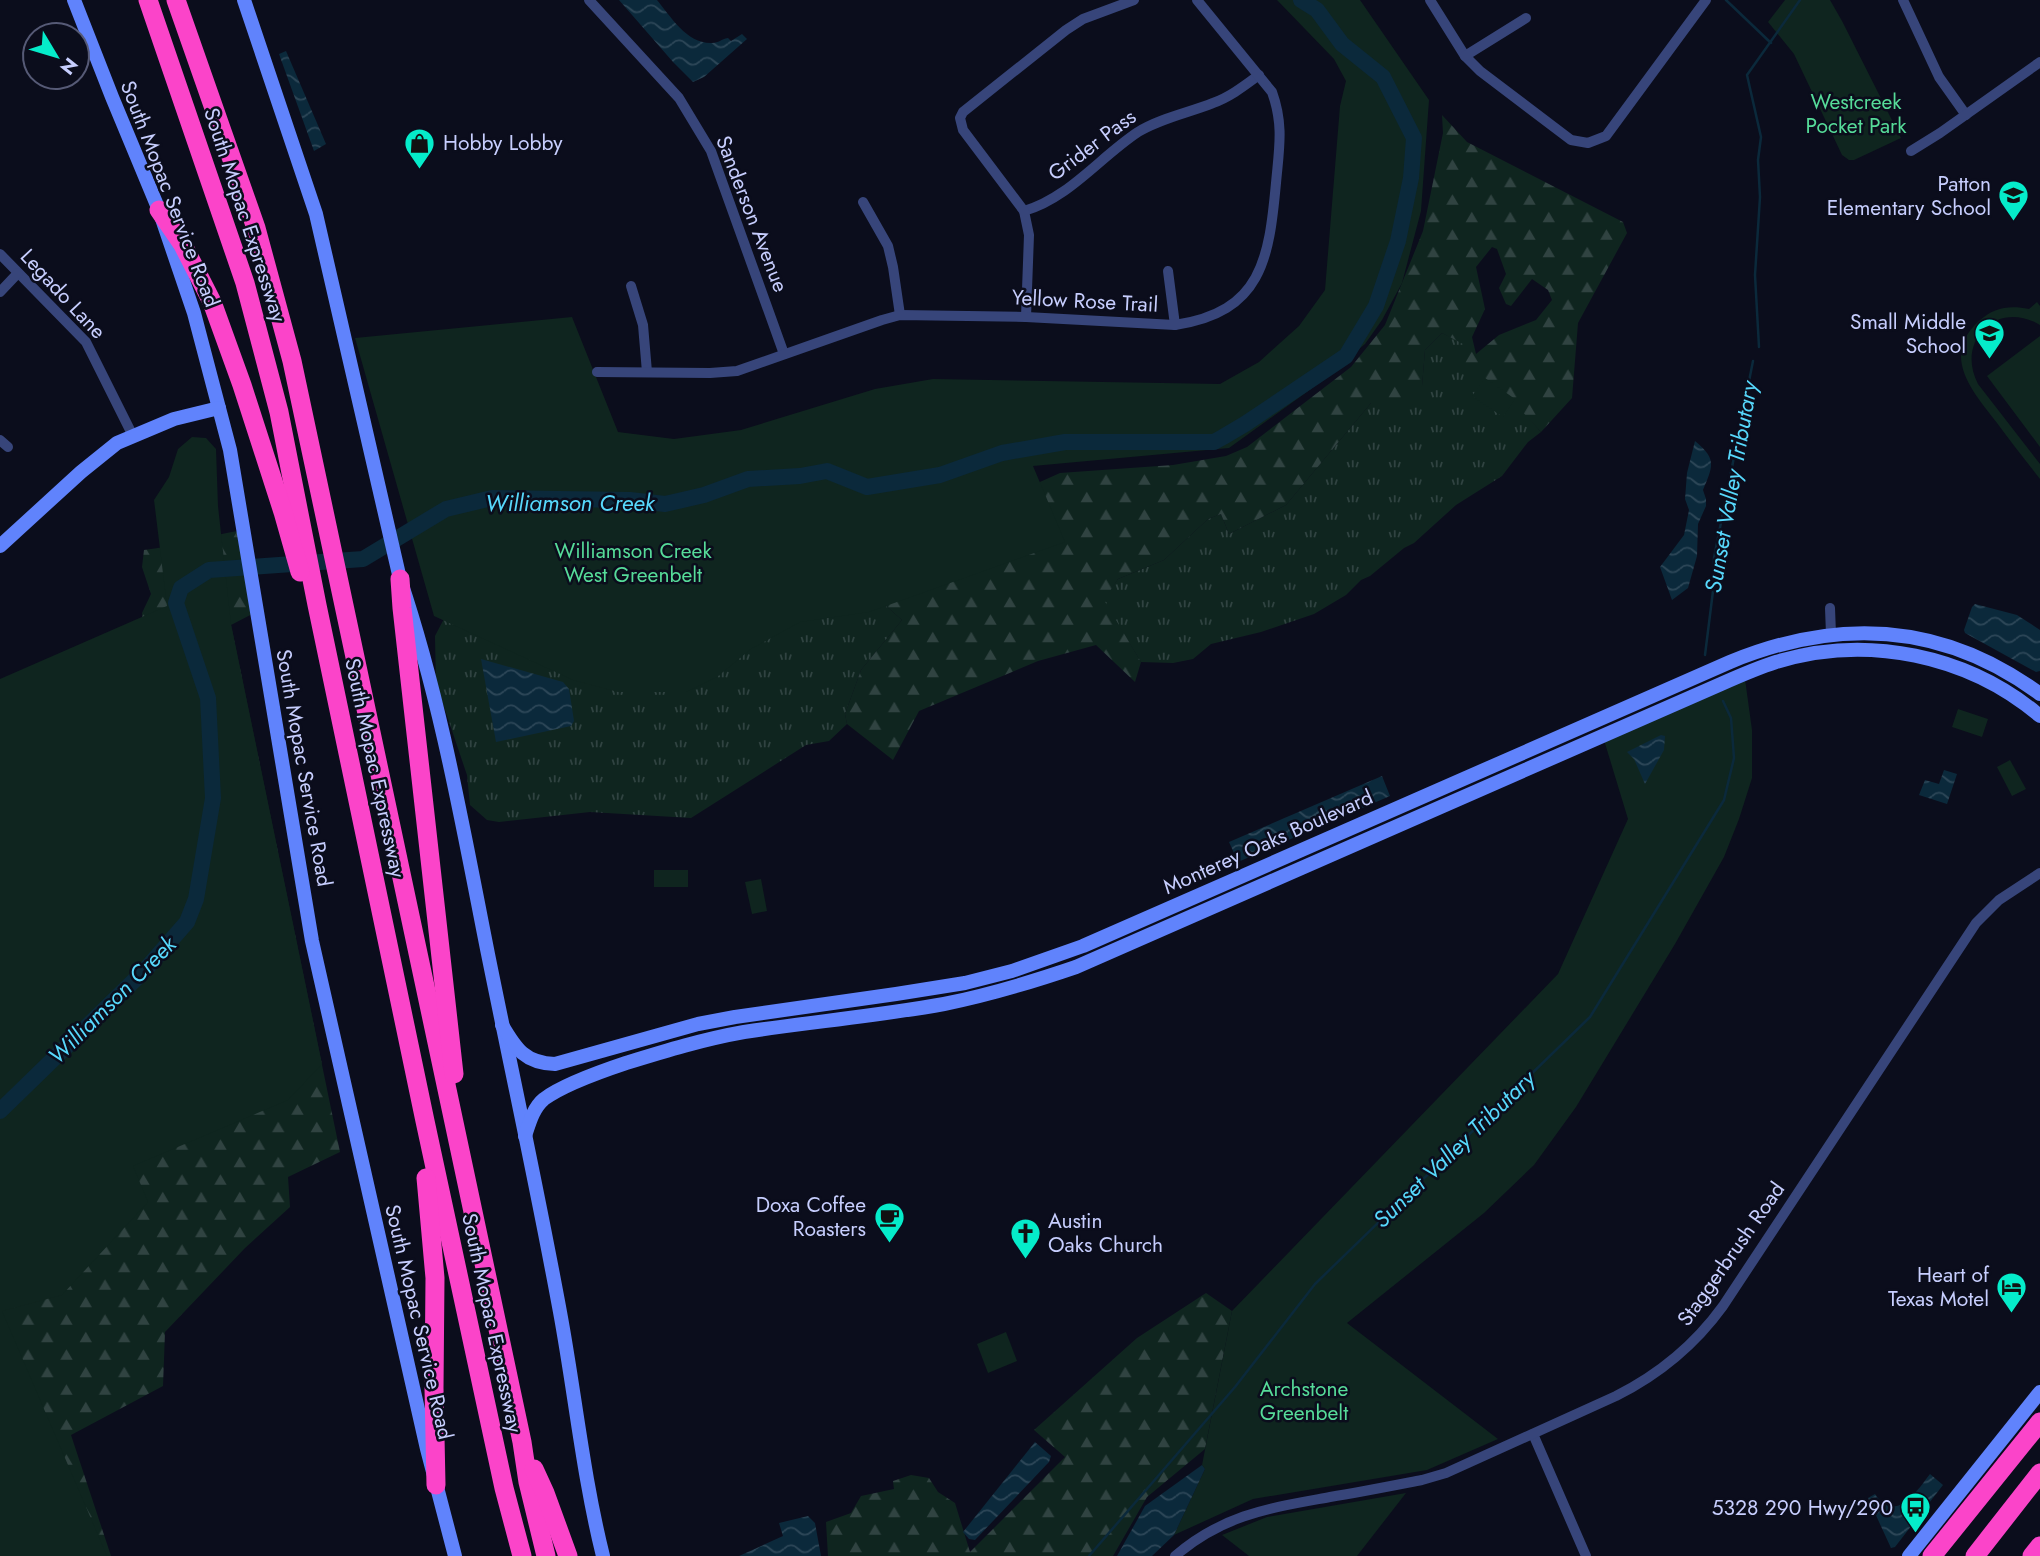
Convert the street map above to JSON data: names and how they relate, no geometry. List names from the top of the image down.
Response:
{
  "streets": {
    "highway": ["South Mopac Expressway"],
    "street": [
      "Grider Pass",
      "South Mopac Service Road",
      "Sanderson Avenue",
      "Legado Lane",
      "Yellow Rose Trail",
      "Monterey Oaks Boulevard",
      "Staggerbrush Road"
    ]
  },
  "crossings": [
    ["Grider Pass", "Yellow Rose Trail"],
    ["Sanderson Avenue", "Yellow Rose Trail"]
  ],
  "water": ["Sunset Valley Tributary", "Williamson Creek"],
  "parks": ["Westcreek Pocket Park", "Williamson Creek West Greenbelt", "Archstone Greenbelt"],
  "places": {
    "shop": ["Hobby Lobby"],
    "school or university": ["Patton Elementary School", "Small Middle School"],
    "cafe": ["Doxa Coffee Roasters"],
    "church": ["Austin Oaks Church"],
    "hotel": ["Heart of Texas Motel"],
    "bus stop": ["5328 290 Hwy/290"]
  },
  "north": "bottom right"
}
